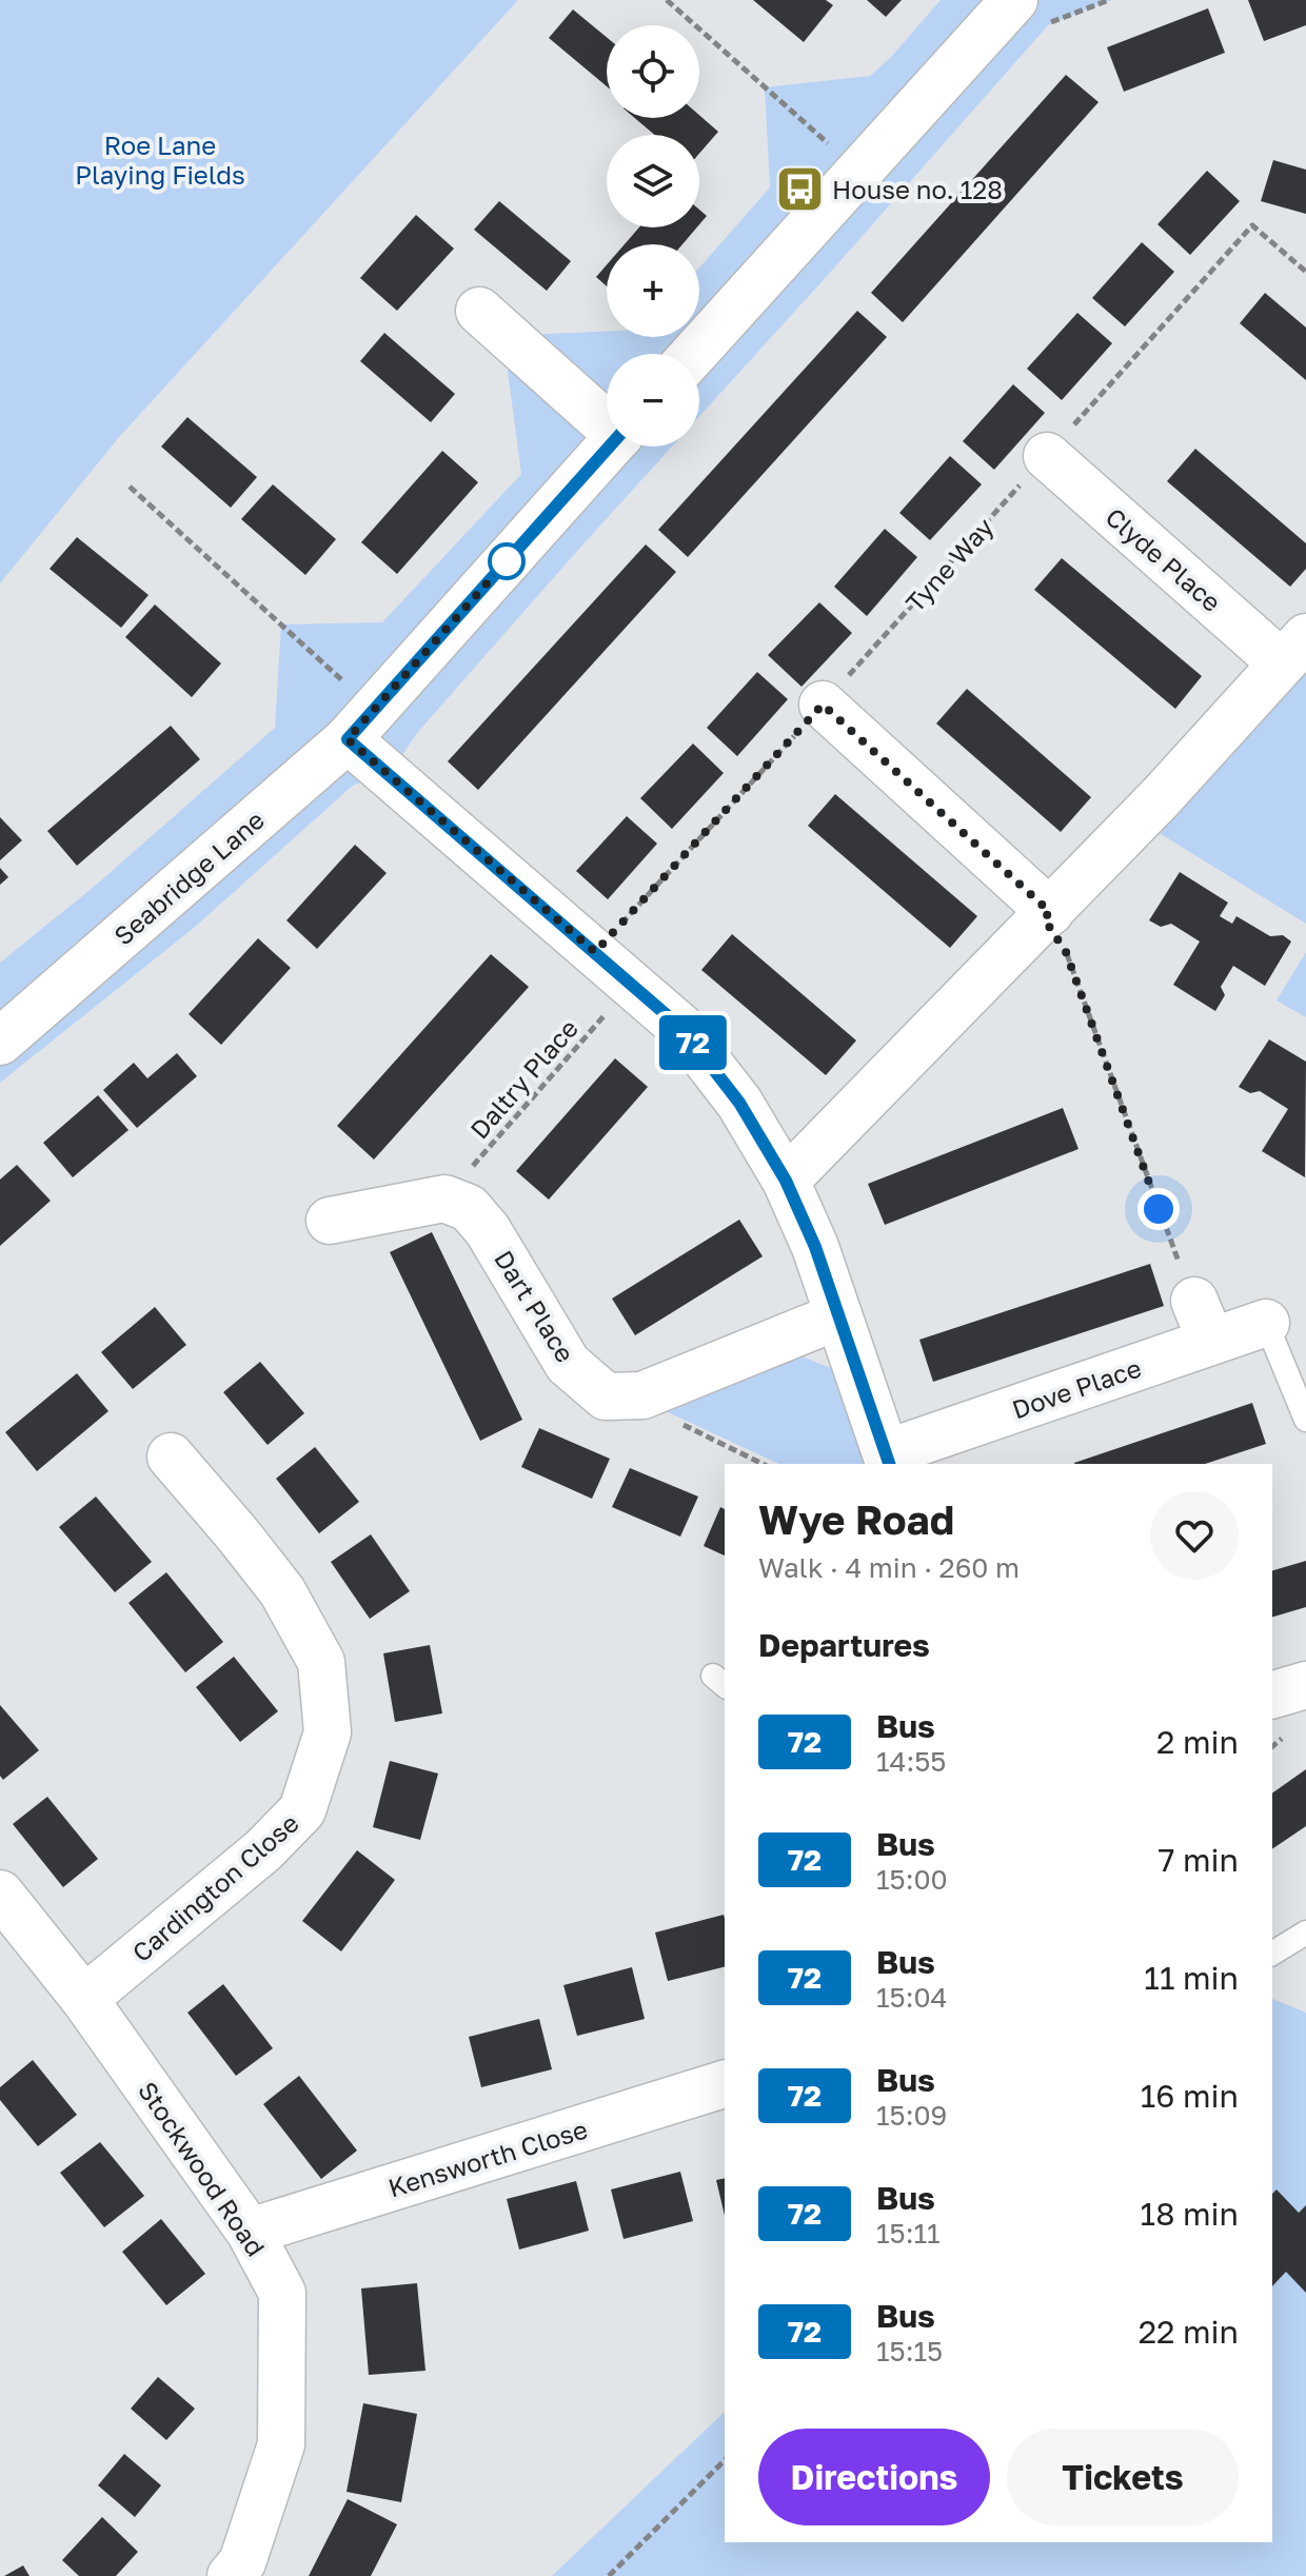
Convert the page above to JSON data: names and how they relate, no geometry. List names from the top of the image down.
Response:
{
  "streets": {
    "street": [
      "Clyde Place",
      "Seabridge Lane",
      "Dart Place",
      "Dove Place",
      "Cardington Close",
      "Kensworth Close",
      "Stockwood Road"
    ],
    "path": ["Tyne Way", "Daltry Place"]
  },
  "crossings": [
    ["Clyde Place", "Tyne Way"],
    ["Daltry Place", "Dart Place"],
    ["Cardington Close", "Stockwood Road"],
    ["Kensworth Close", "Stockwood Road"]
  ],
  "parks": ["Roe Lane Playing Fields"],
  "places": {
    "bus stop": ["House no. 128"]
  },
  "lines": ["bus line 72"],
  "page": {
    "on_map": "72",
    "map_buttons": ["+", "−"],
    "heading": [
      ["Wye Road", "Walk · 4 min · 260 m"],
      "Departures"
    ],
    "list": [
      {
        "mark": "72",
        "name": "Bus",
        "note": "14:55",
        "value": "2 min"
      },
      {
        "mark": "72",
        "name": "Bus",
        "note": "15:00",
        "value": "7 min"
      },
      {
        "mark": "72",
        "name": "Bus",
        "note": "15:04",
        "value": "11 min"
      },
      {
        "mark": "72",
        "name": "Bus",
        "note": "15:09",
        "value": "16 min"
      },
      {
        "mark": "72",
        "name": "Bus",
        "note": "15:11",
        "value": "18 min"
      },
      {
        "mark": "72",
        "name": "Bus",
        "note": "15:15",
        "value": "22 min"
      }
    ],
    "buttons": ["Directions", "Tickets"]
  }
}
